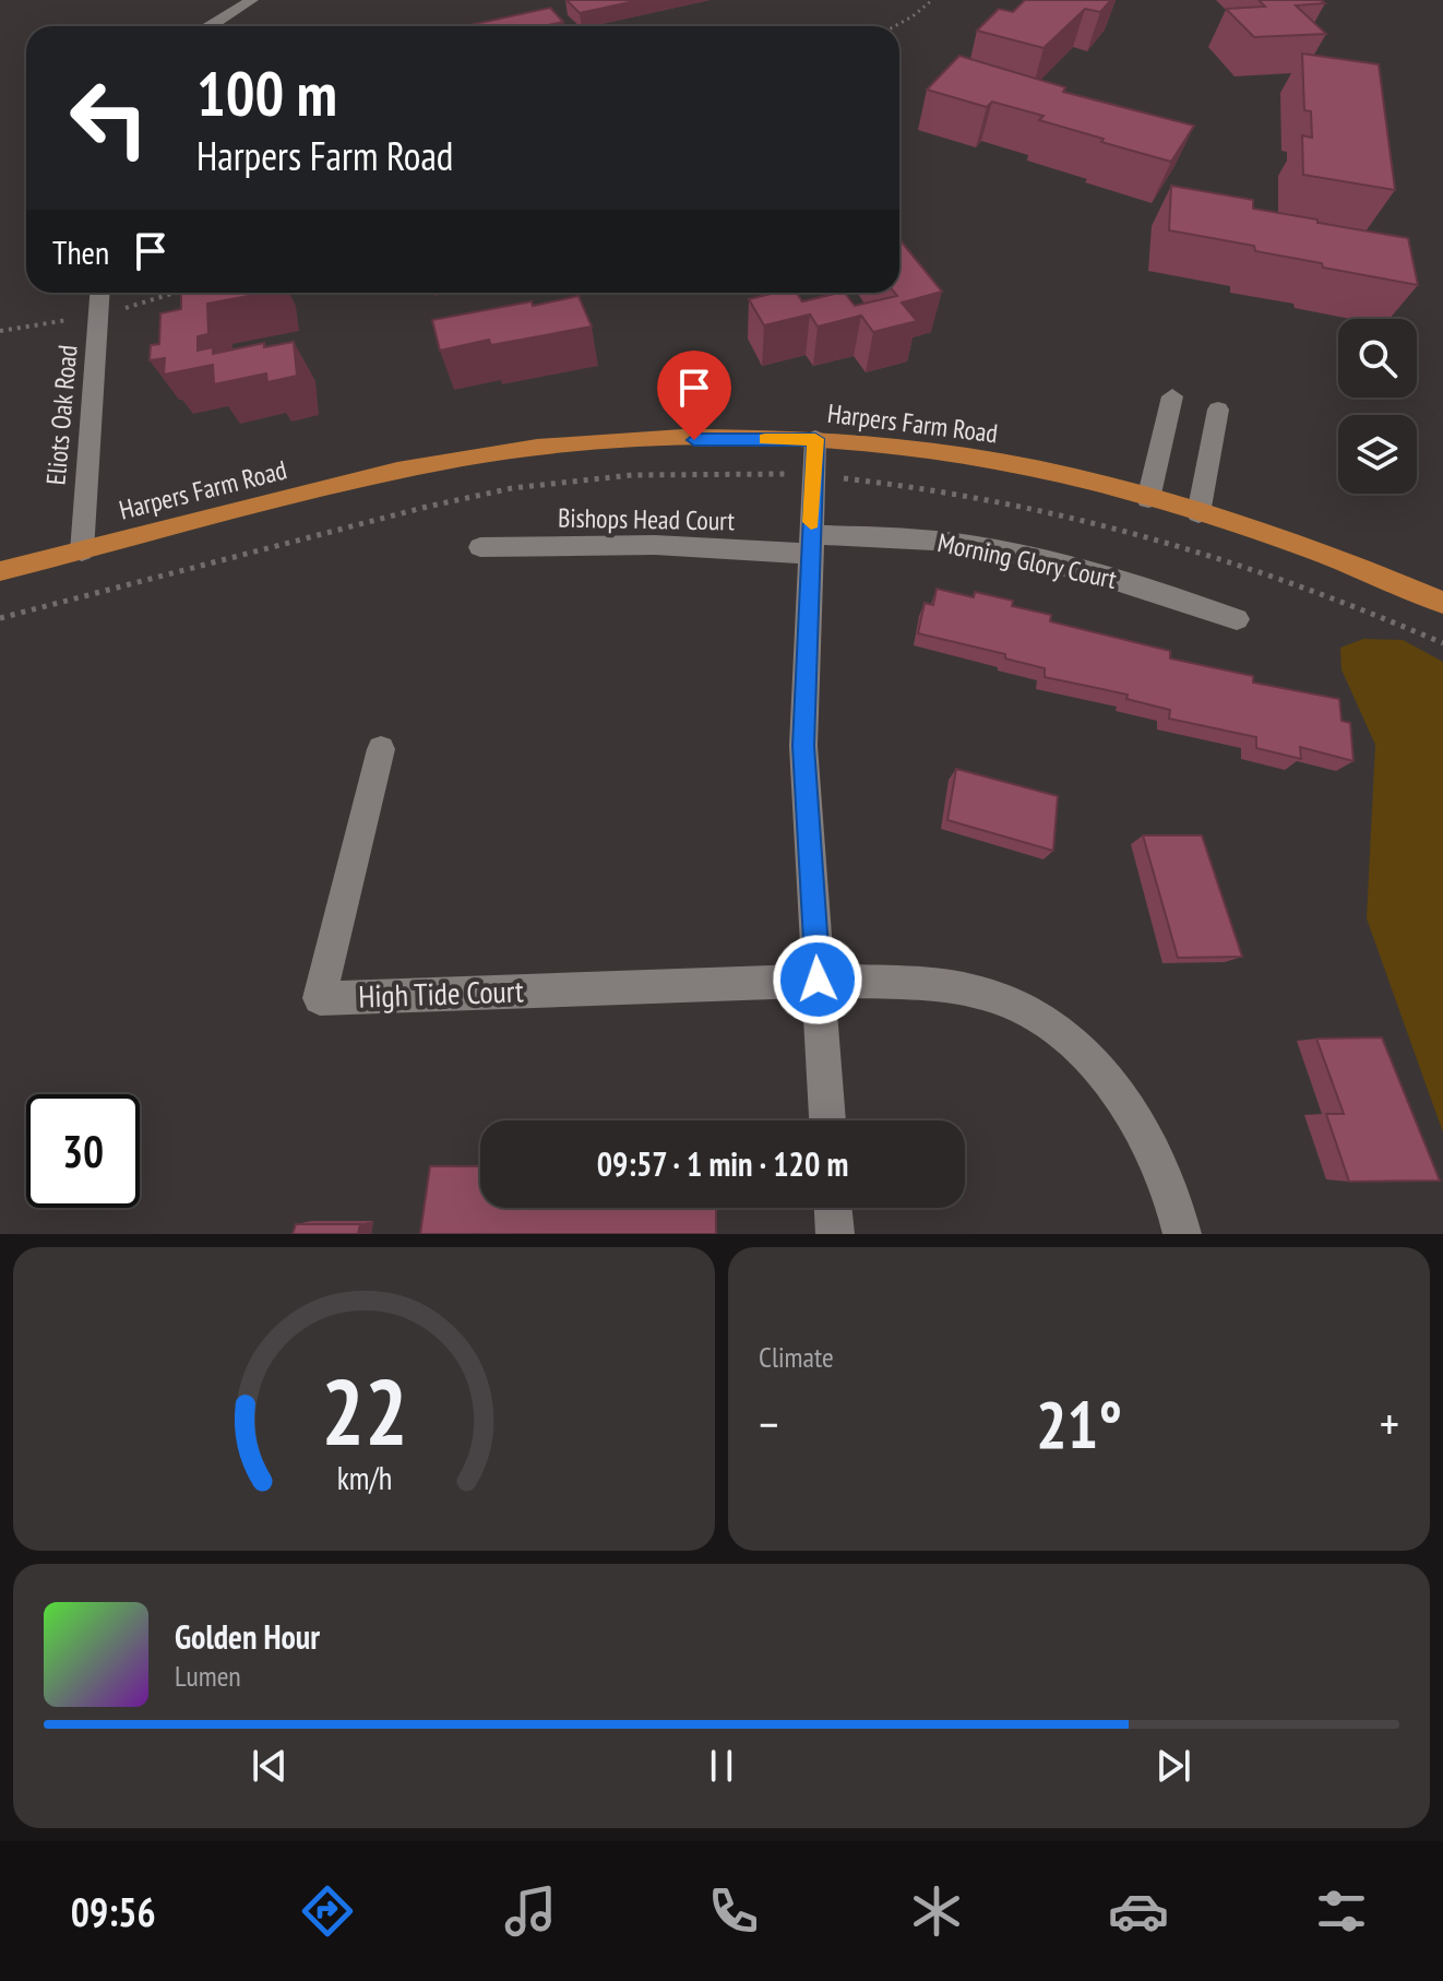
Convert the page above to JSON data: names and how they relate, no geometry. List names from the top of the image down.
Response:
{
  "streets": {
    "main road": ["Harpers Farm Road"],
    "street": [
      "Eliots Oak Road",
      "Bishops Head Court",
      "Morning Glory Court",
      "High Tide Court"
    ]
  },
  "crossings": [
    ["Eliots Oak Road", "Harpers Farm Road"],
    ["Bishops Head Court", "Morning Glory Court"]
  ],
  "page": {
    "turn": ["100 m", "Harpers Farm Road"],
    "then": "Then",
    "limit": "30",
    "trip": "09:57 · 1 min · 120 m",
    "tile": "Climate",
    "heat": ["−", "21°", "+"],
    "song": ["Golden Hour", "Lumen"],
    "tabs": "09:56",
    "gauge": ["22", "km/h"]
  }
}
